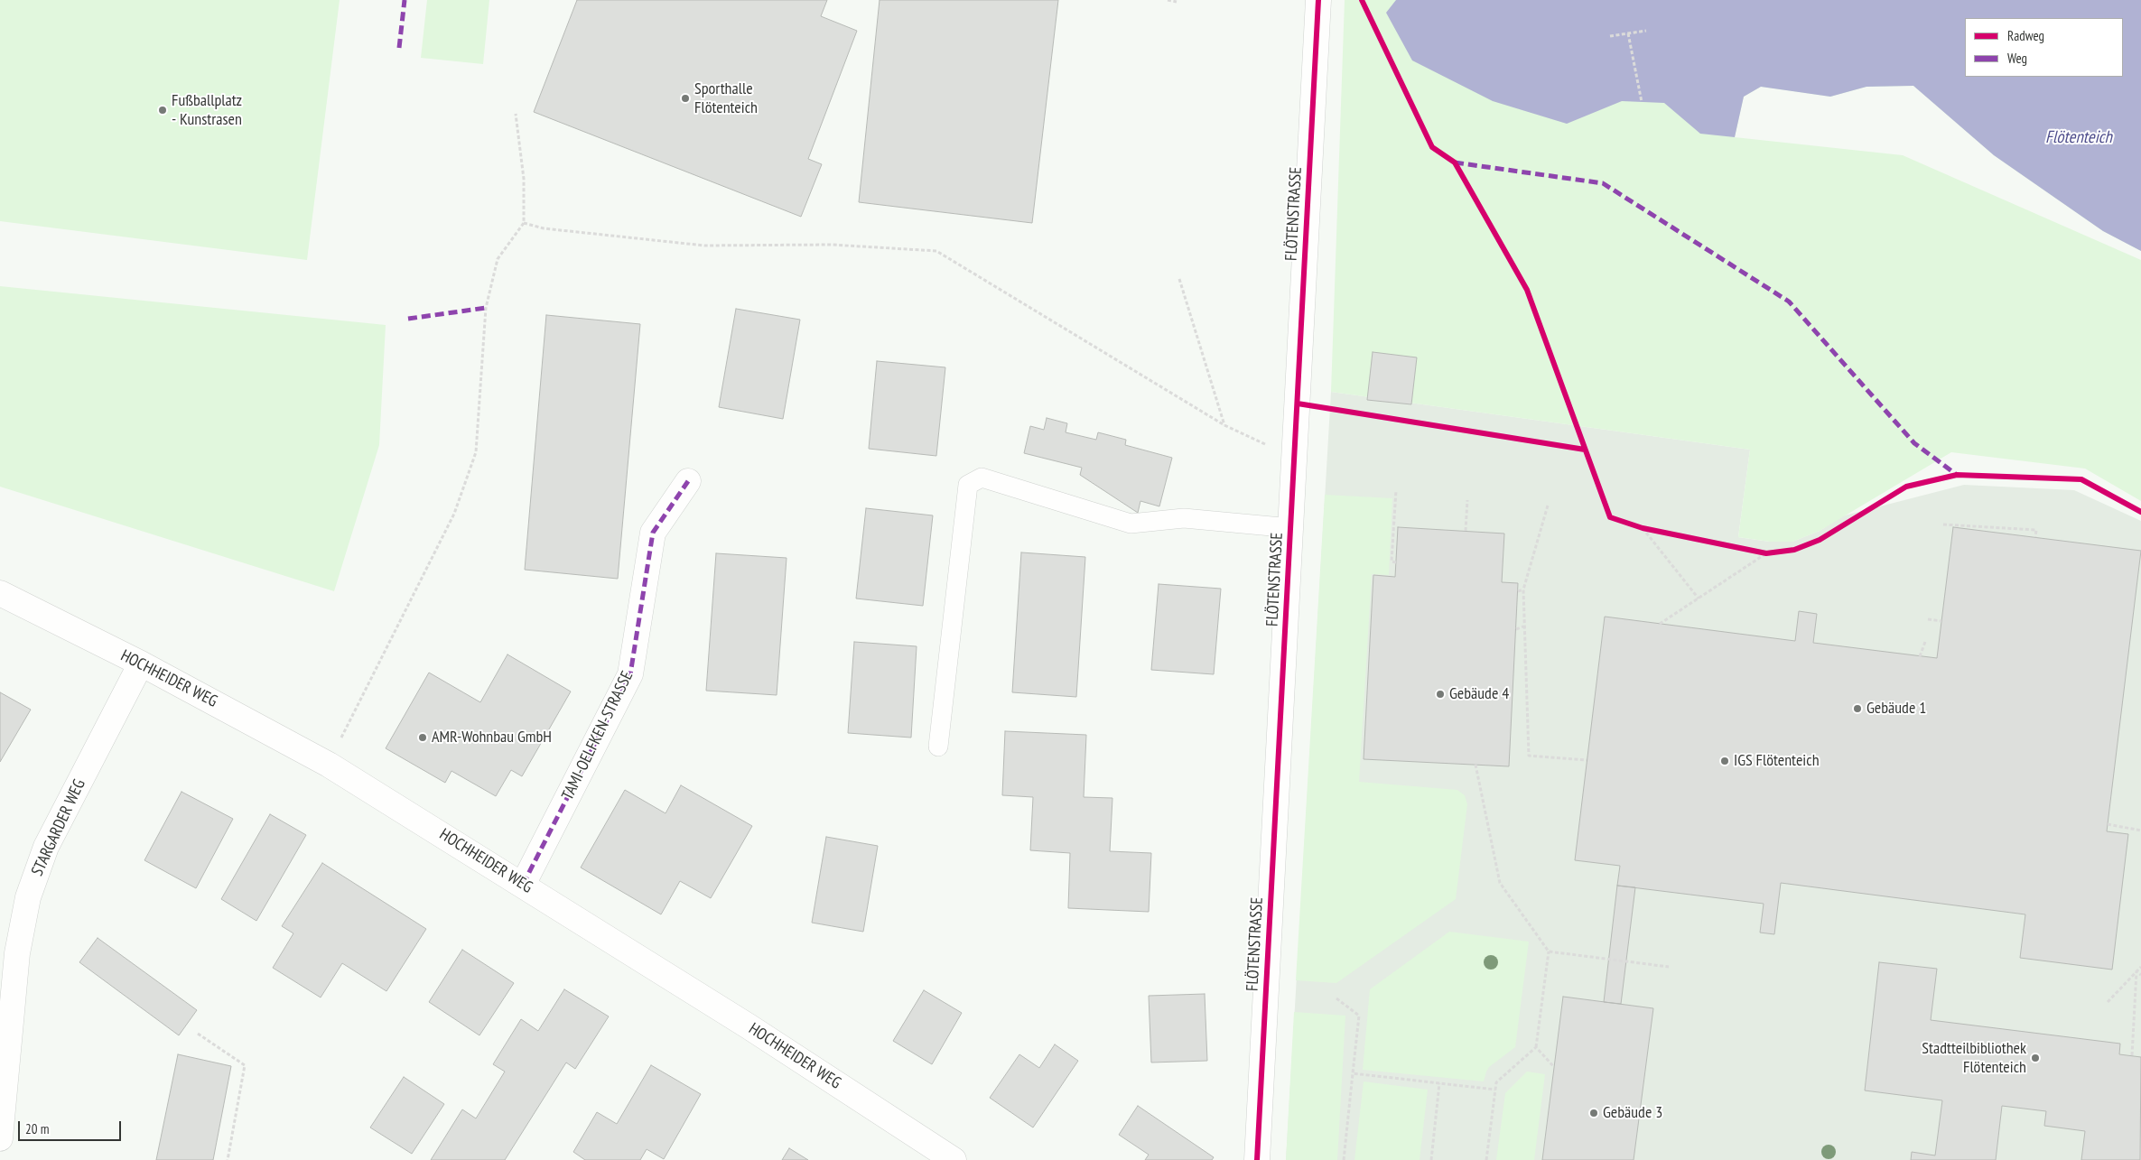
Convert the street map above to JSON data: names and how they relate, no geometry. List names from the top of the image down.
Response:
{
  "streets": {
    "street": [
      "FLÖTENSTRASSE",
      "HOCHHEIDER WEG",
      "TAMI-OELFKEN-STRASSE",
      "STARGARDER WEG"
    ]
  },
  "crossings": [
    ["HOCHHEIDER WEG", "TAMI-OELFKEN-STRASSE"],
    ["HOCHHEIDER WEG", "STARGARDER WEG"]
  ],
  "water": ["Flötenteich"],
  "places": [
    "Sporthalle Flötenteich",
    "Fußballplatz - Kunstrasen",
    "Gebäude 4",
    "Gebäude 1",
    "AMR-Wohnbau GmbH",
    "IGS Flötenteich",
    "Stadtteilbibliothek Flötenteich",
    "Gebäude 3"
  ],
  "legend": ["Radweg", "Weg"],
  "scale_bar": "20 m"
}
